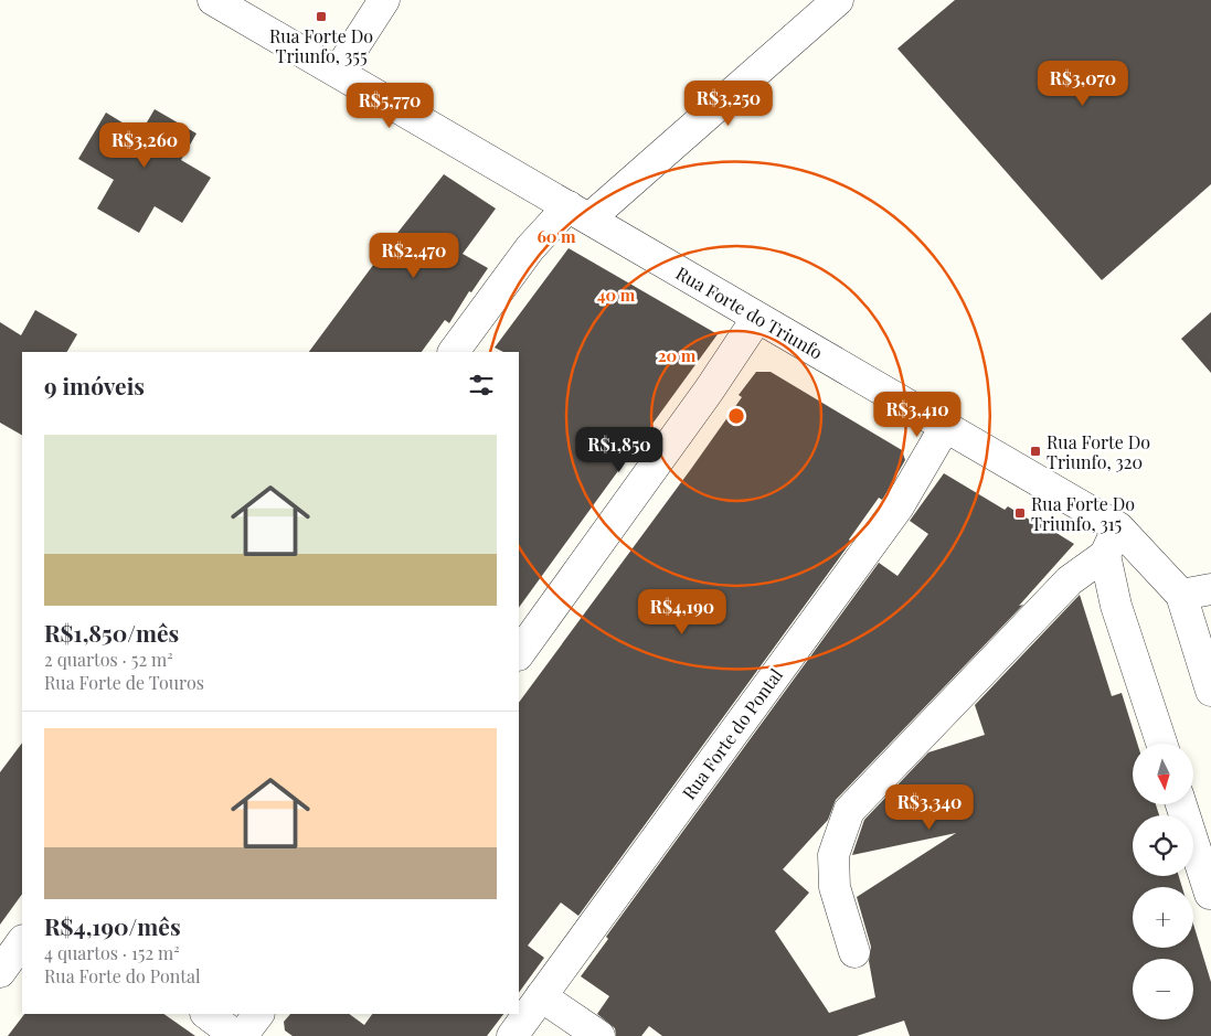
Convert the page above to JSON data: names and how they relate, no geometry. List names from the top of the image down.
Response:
{
  "streets": {
    "street": ["Rua Forte do Triunfo", "Rua Forte do Pontal"]
  },
  "crossings": [
    ["Rua Forte do Triunfo", "Rua Forte do Pontal"]
  ],
  "places": {
    "transit": ["Rua Forte Do Triunfo, 355", "Rua Forte Do Triunfo, 320", "Rua Forte Do Triunfo, 315"]
  },
  "north": "bottom",
  "page": {
    "price": [
      "R$3,070",
      "R$3,250",
      "R$5,770",
      "R$3,260",
      "R$2,470",
      "R$3,410",
      "R$1,850",
      "R$4,190",
      "R$3,340"
    ],
    "heading": "9 imóveis",
    "list": [
      {
        "name": "R$1,850/mês",
        "note": "2 quartos · 52 m² · Rua Forte de Touros"
      },
      {
        "name": "R$4,190/mês",
        "note": "4 quartos · 152 m² · Rua Forte do Pontal"
      }
    ],
    "map_buttons": ["+", "−"]
  },
  "rings": ["60 m", "40 m", "20 m"]
}
